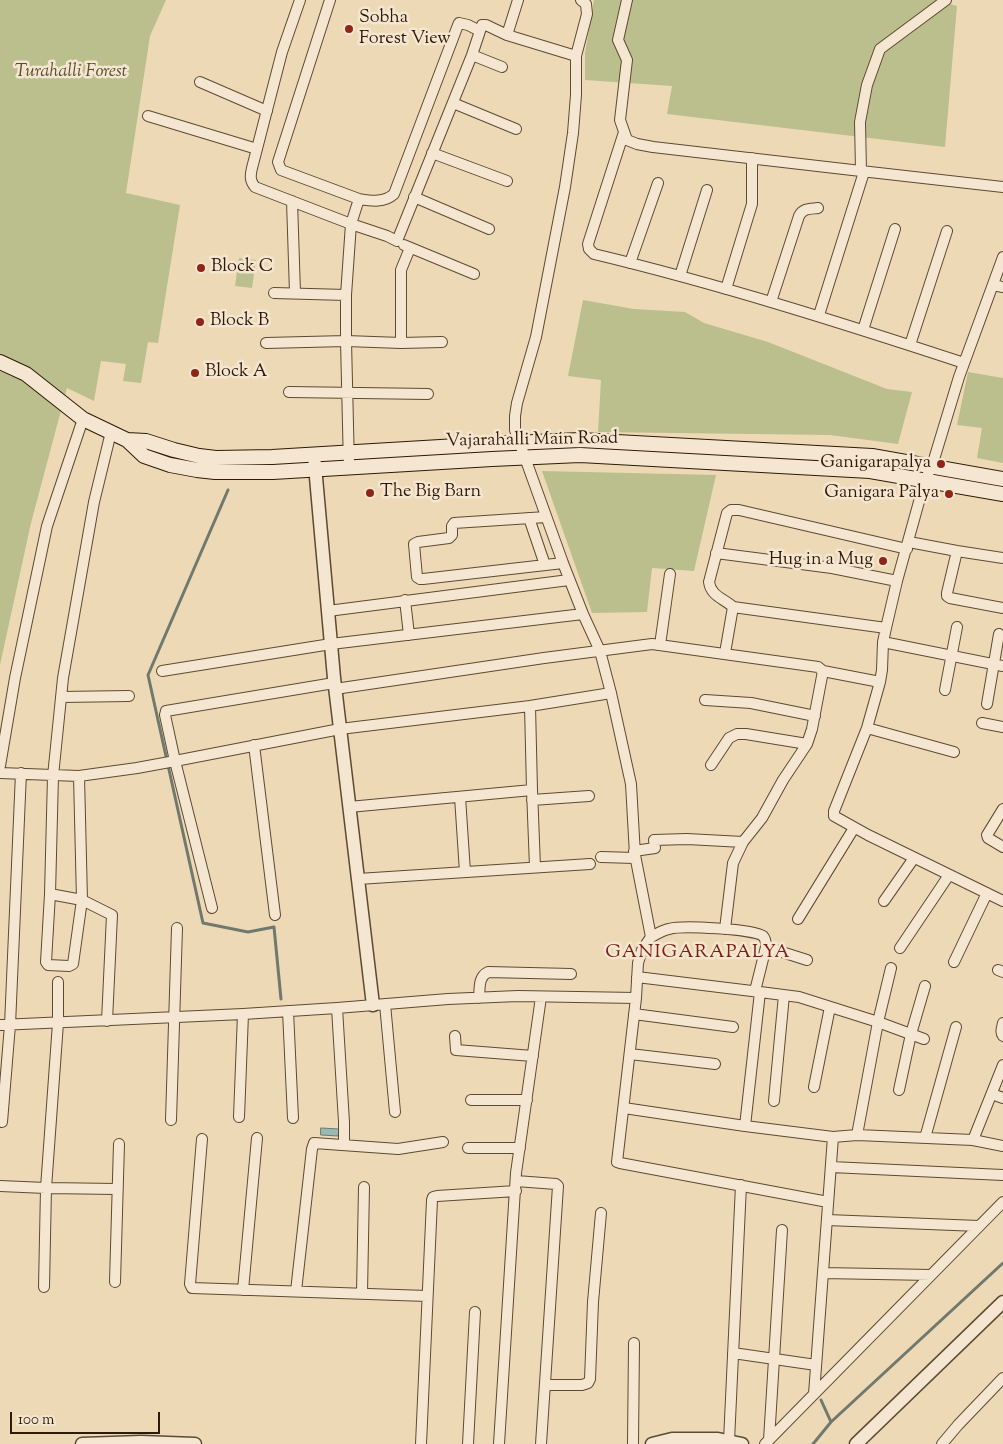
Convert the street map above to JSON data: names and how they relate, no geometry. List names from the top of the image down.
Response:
{
  "streets": {
    "main road": ["Vajarahalli Main Road"]
  },
  "districts": ["GANIGARAPALYA"],
  "parks": ["Turahalli Forest"],
  "places": [
    "Sobha Forest View",
    "Block C",
    "Block B",
    "Block A",
    "Ganigarapalya",
    "The Big Barn",
    "Ganigara Palya",
    "Hug in a Mug"
  ],
  "scale_bar": "100 m"
}
